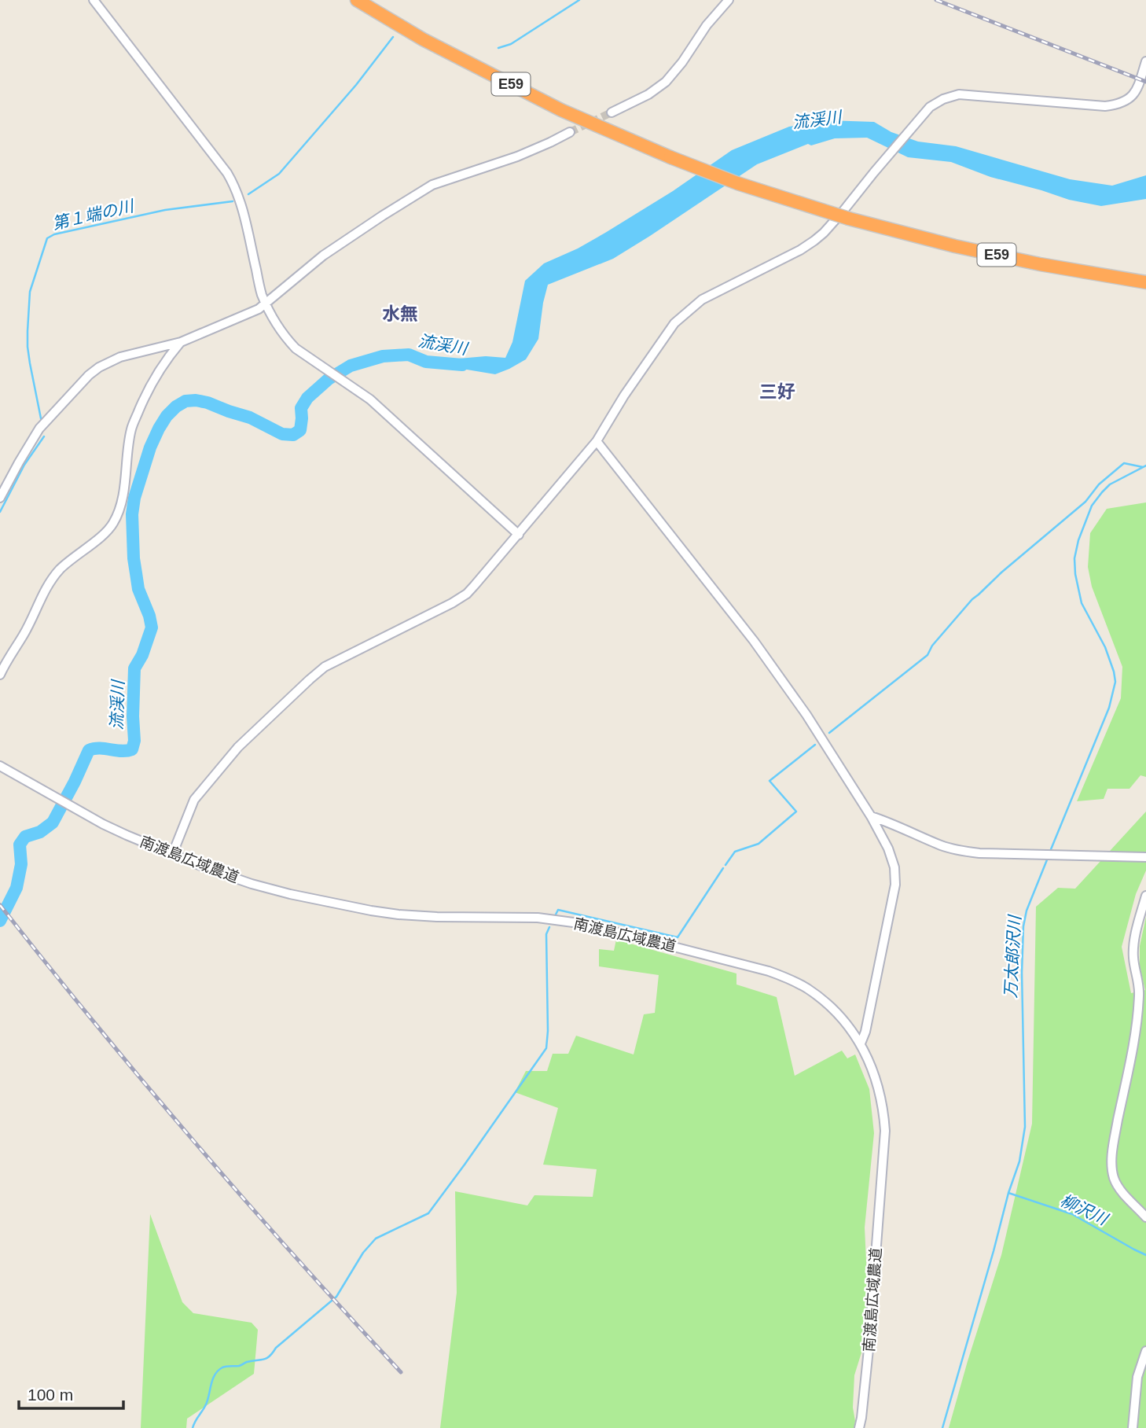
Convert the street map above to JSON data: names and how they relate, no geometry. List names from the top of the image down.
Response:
{
  "streets": {
    "highway": ["E59"],
    "street": ["南渡島広域農道"]
  },
  "districts": ["水無", "三好"],
  "water": [
    "流渓川",
    "第１端の川",
    "万太郎沢川",
    "柳沢川"
  ],
  "scale_bar": "100 m"
}
